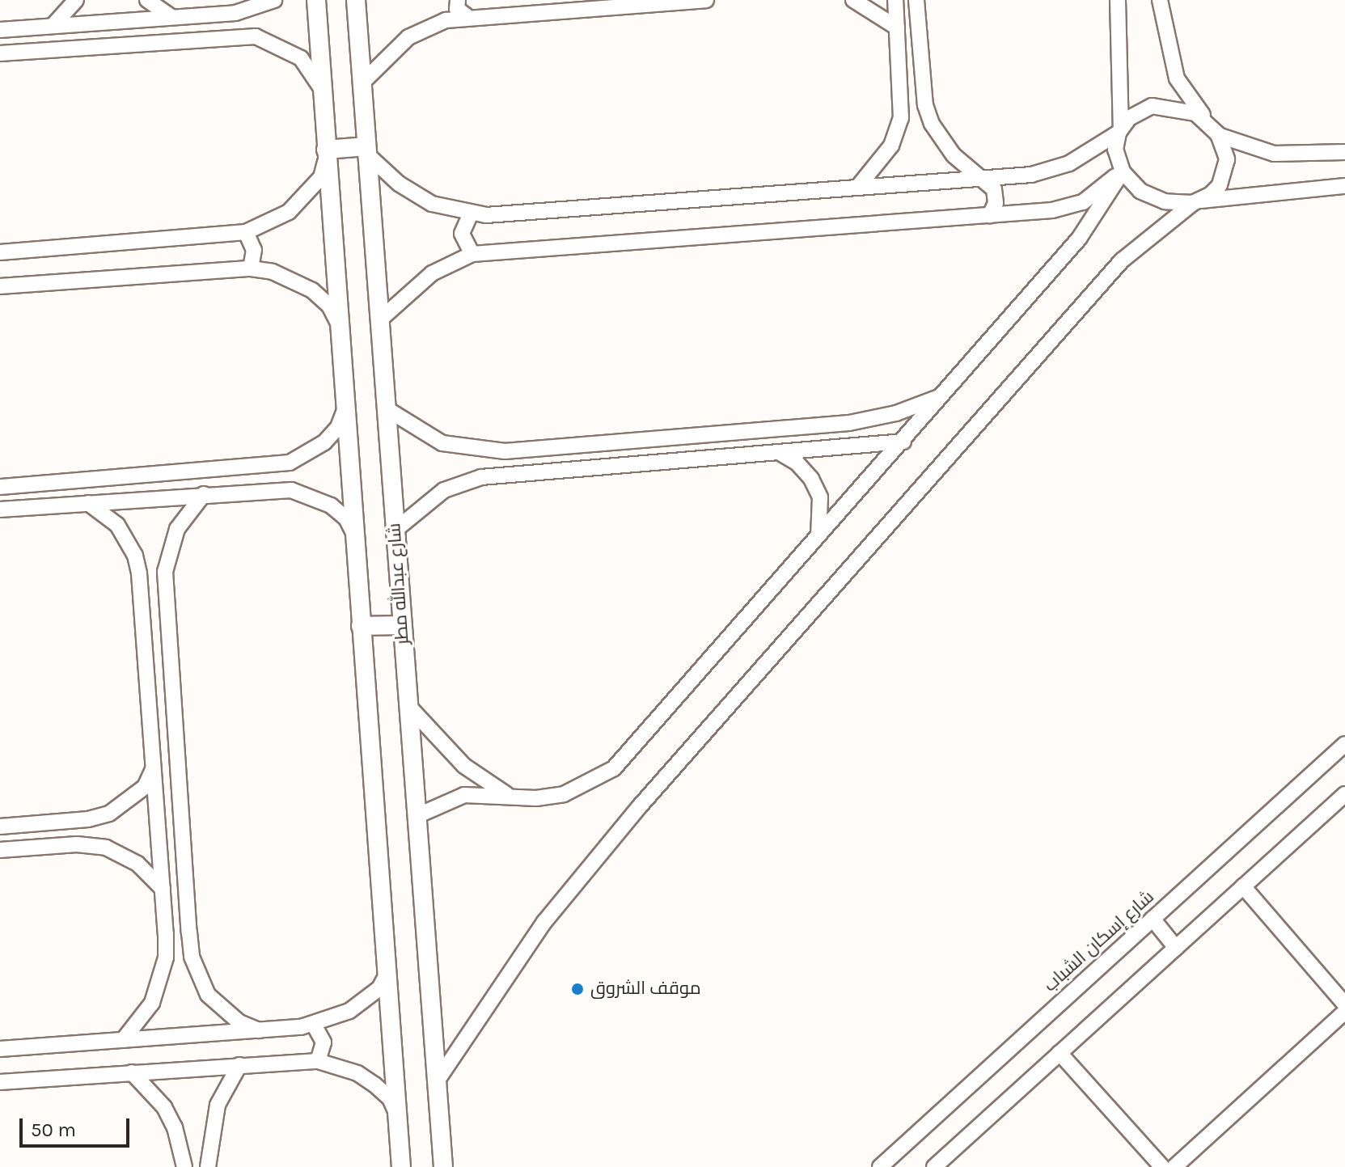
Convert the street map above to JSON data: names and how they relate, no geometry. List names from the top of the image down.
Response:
{
  "streets": {
    "street": ["شارع عبدالله مطر", "شارع إسكان الشباب"]
  },
  "places": ["موقف الشروق"],
  "scale_bar": "50 m"
}
